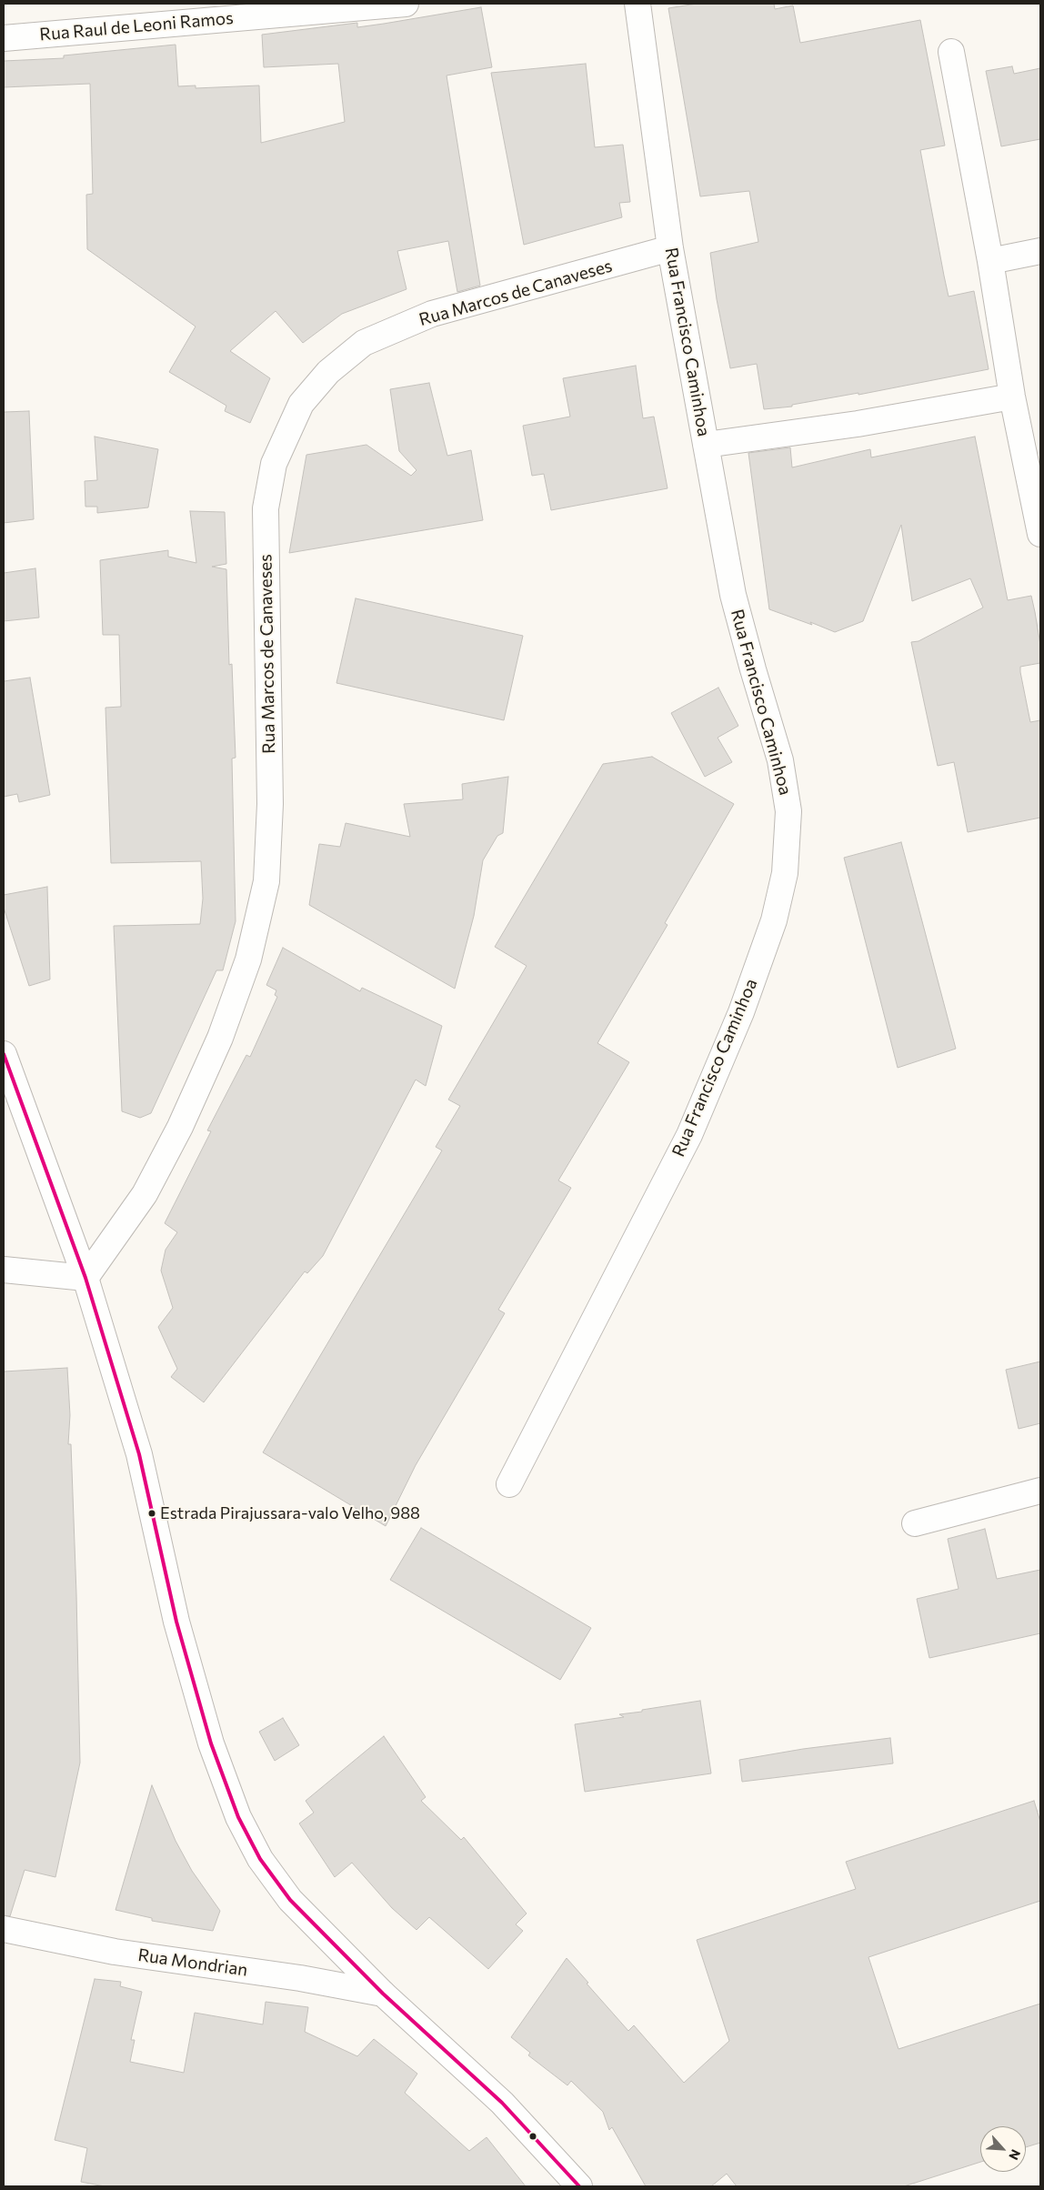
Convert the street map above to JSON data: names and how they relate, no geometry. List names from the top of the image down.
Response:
{
  "streets": {
    "street": [
      "Rua Raul de Leoni Ramos",
      "Rua Marcos de Canaveses",
      "Rua Francisco Caminhoa",
      "Rua Mondrian"
    ]
  },
  "crossings": [
    ["Rua Marcos de Canaveses", "Rua Francisco Caminhoa"]
  ],
  "places": ["Estrada Pirajussara-valo Velho, 988"],
  "north": "bottom right"
}
